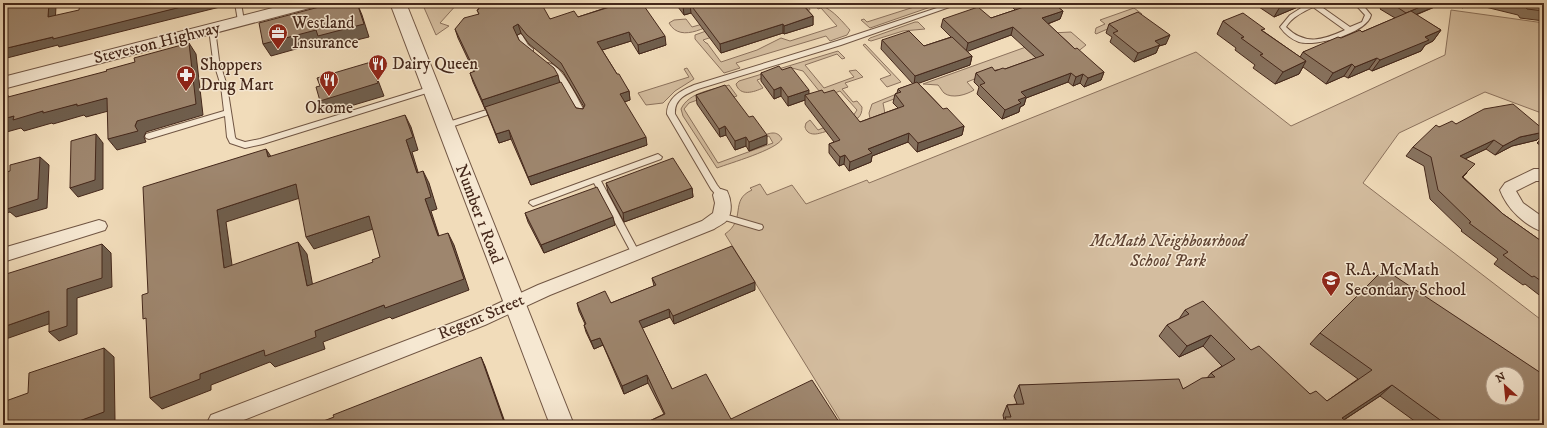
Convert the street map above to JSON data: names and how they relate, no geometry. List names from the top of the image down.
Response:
{
  "streets": {
    "street": ["Steveston Highway", "Number 1 Road", "Regent Street"]
  },
  "crossings": [
    ["Number 1 Road", "Regent Street"]
  ],
  "parks": ["McMath Neighbourhood School Park"],
  "places": {
    "office": ["Westland Insurance"],
    "restaurant": ["Dairy Queen", "Okome"],
    "pharmacy": ["Shoppers Drug Mart"],
    "school or university": ["R.A. McMath Secondary School"]
  },
  "north": "top left"
}
